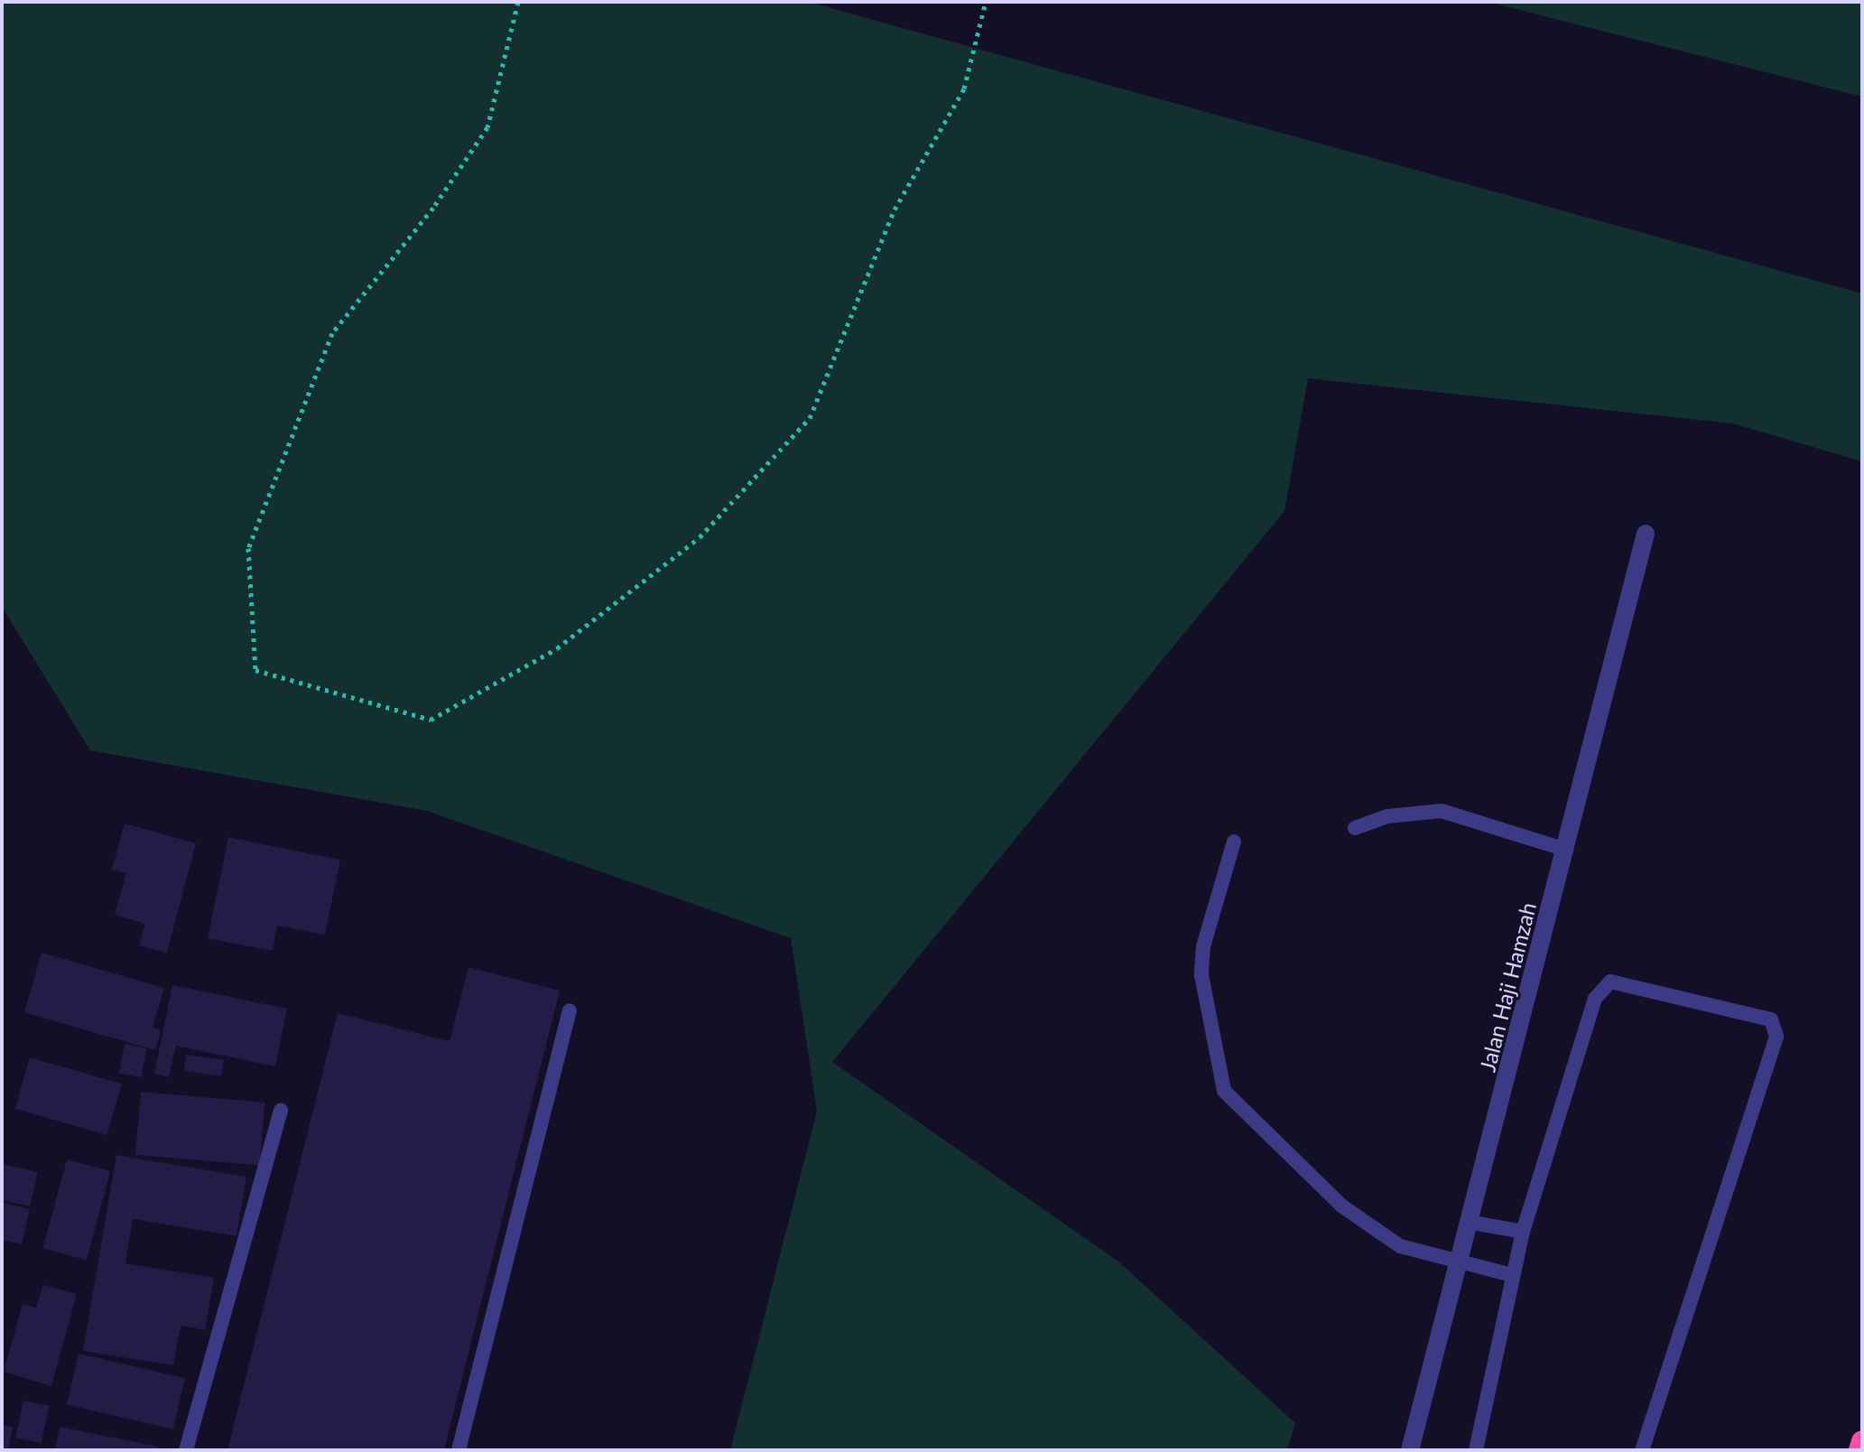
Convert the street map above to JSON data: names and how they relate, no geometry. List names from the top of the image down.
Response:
{
  "streets": {
    "street": ["Jalan Haji Hamzah"]
  }
}
